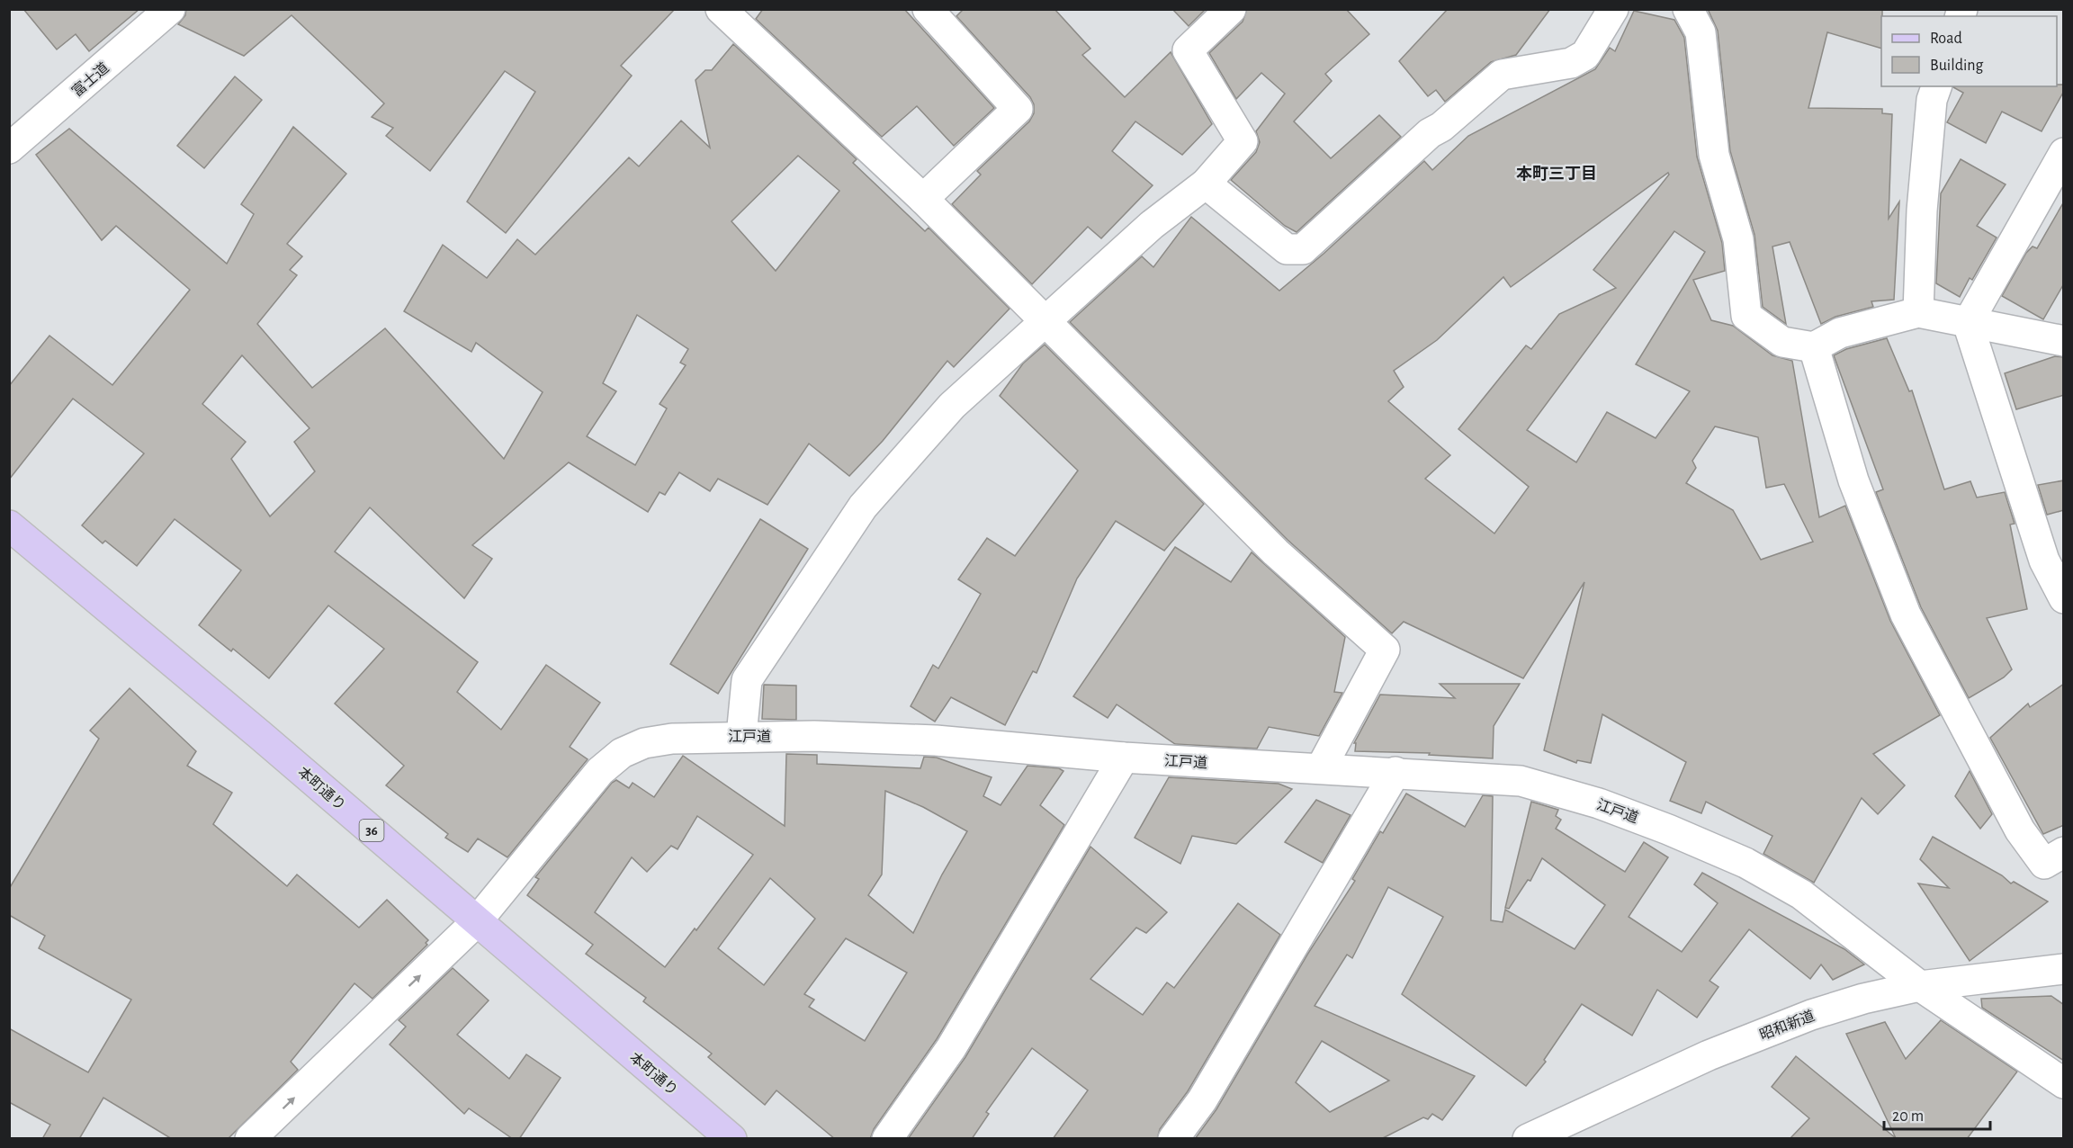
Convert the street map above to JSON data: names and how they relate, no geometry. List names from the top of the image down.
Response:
{
  "streets": {
    "main road": ["本町通り", "36"],
    "street": ["富士道", "江戸道", "昭和新道"]
  },
  "crossings": [
    ["江戸道", "本町通り"],
    ["江戸道", "昭和新道"]
  ],
  "districts": ["本町三丁目"],
  "legend": ["Road", "Building"],
  "scale_bar": "20 m"
}
